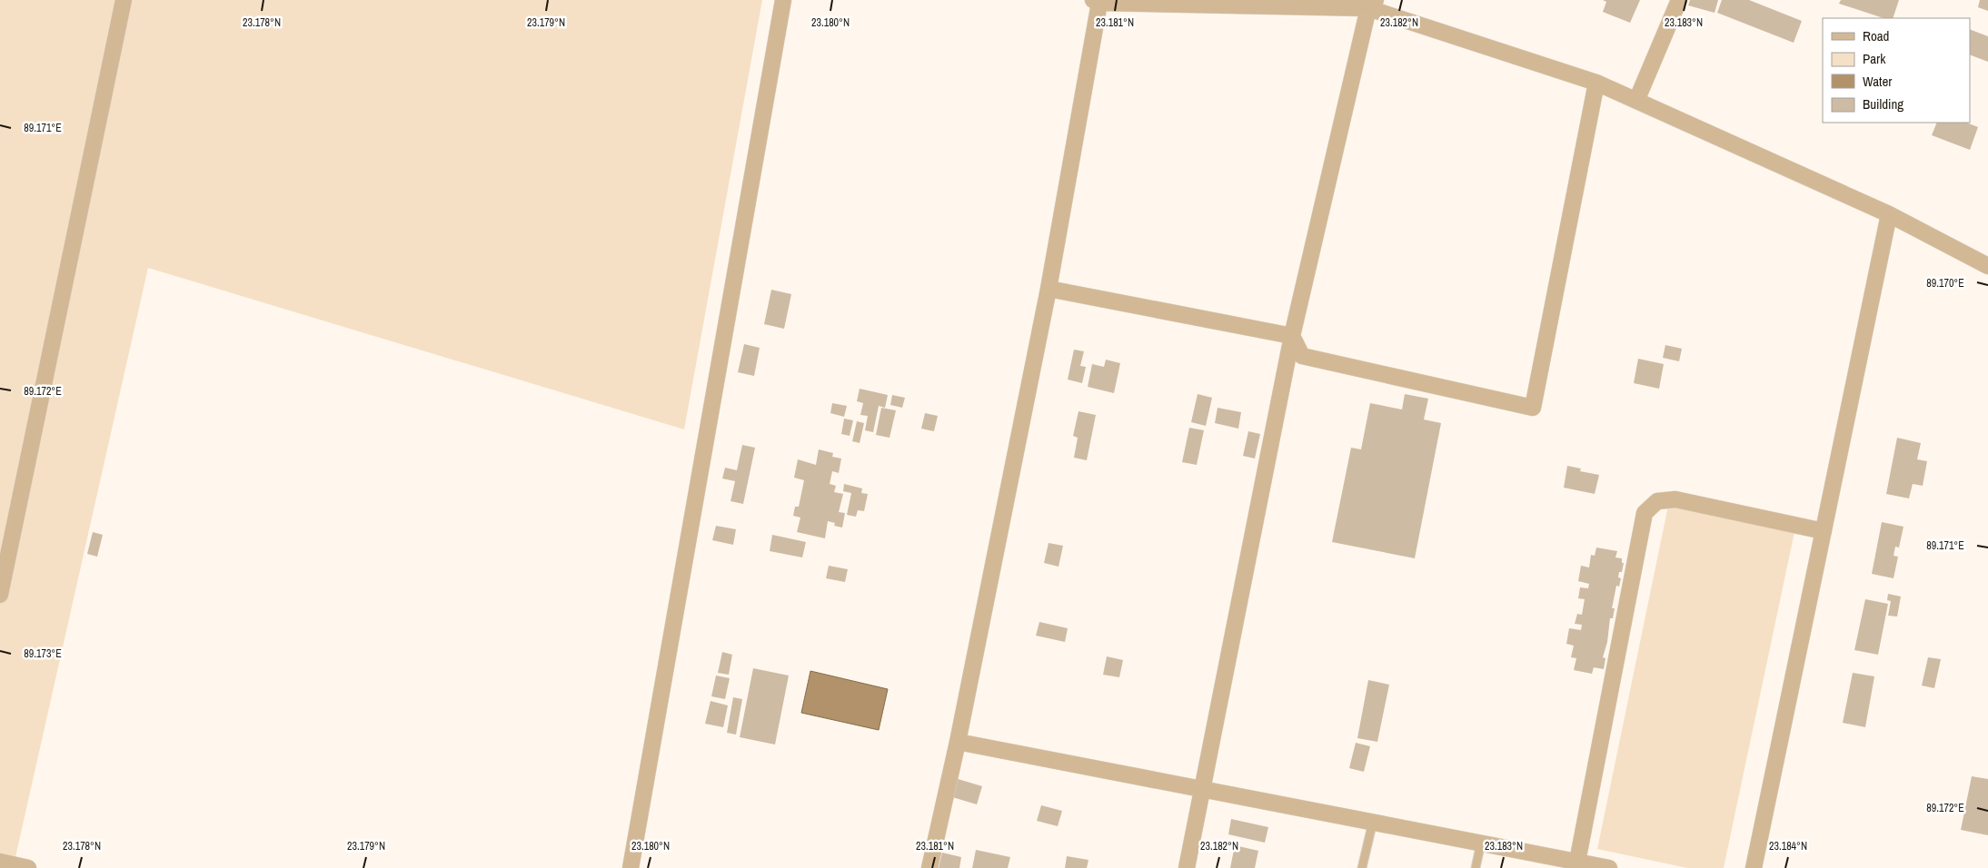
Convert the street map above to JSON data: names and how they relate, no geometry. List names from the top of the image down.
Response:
{
  "legend": [
    "Road",
    "Park",
    "Water",
    "Building"
  ],
  "coordinates": [
    "23.178°N",
    "23.179°N",
    "23.180°N",
    "23.181°N",
    "23.182°N",
    "23.183°N",
    "89.171°E",
    "89.170°E",
    "89.172°E",
    "89.173°E",
    "23.184°N"
  ]
}
